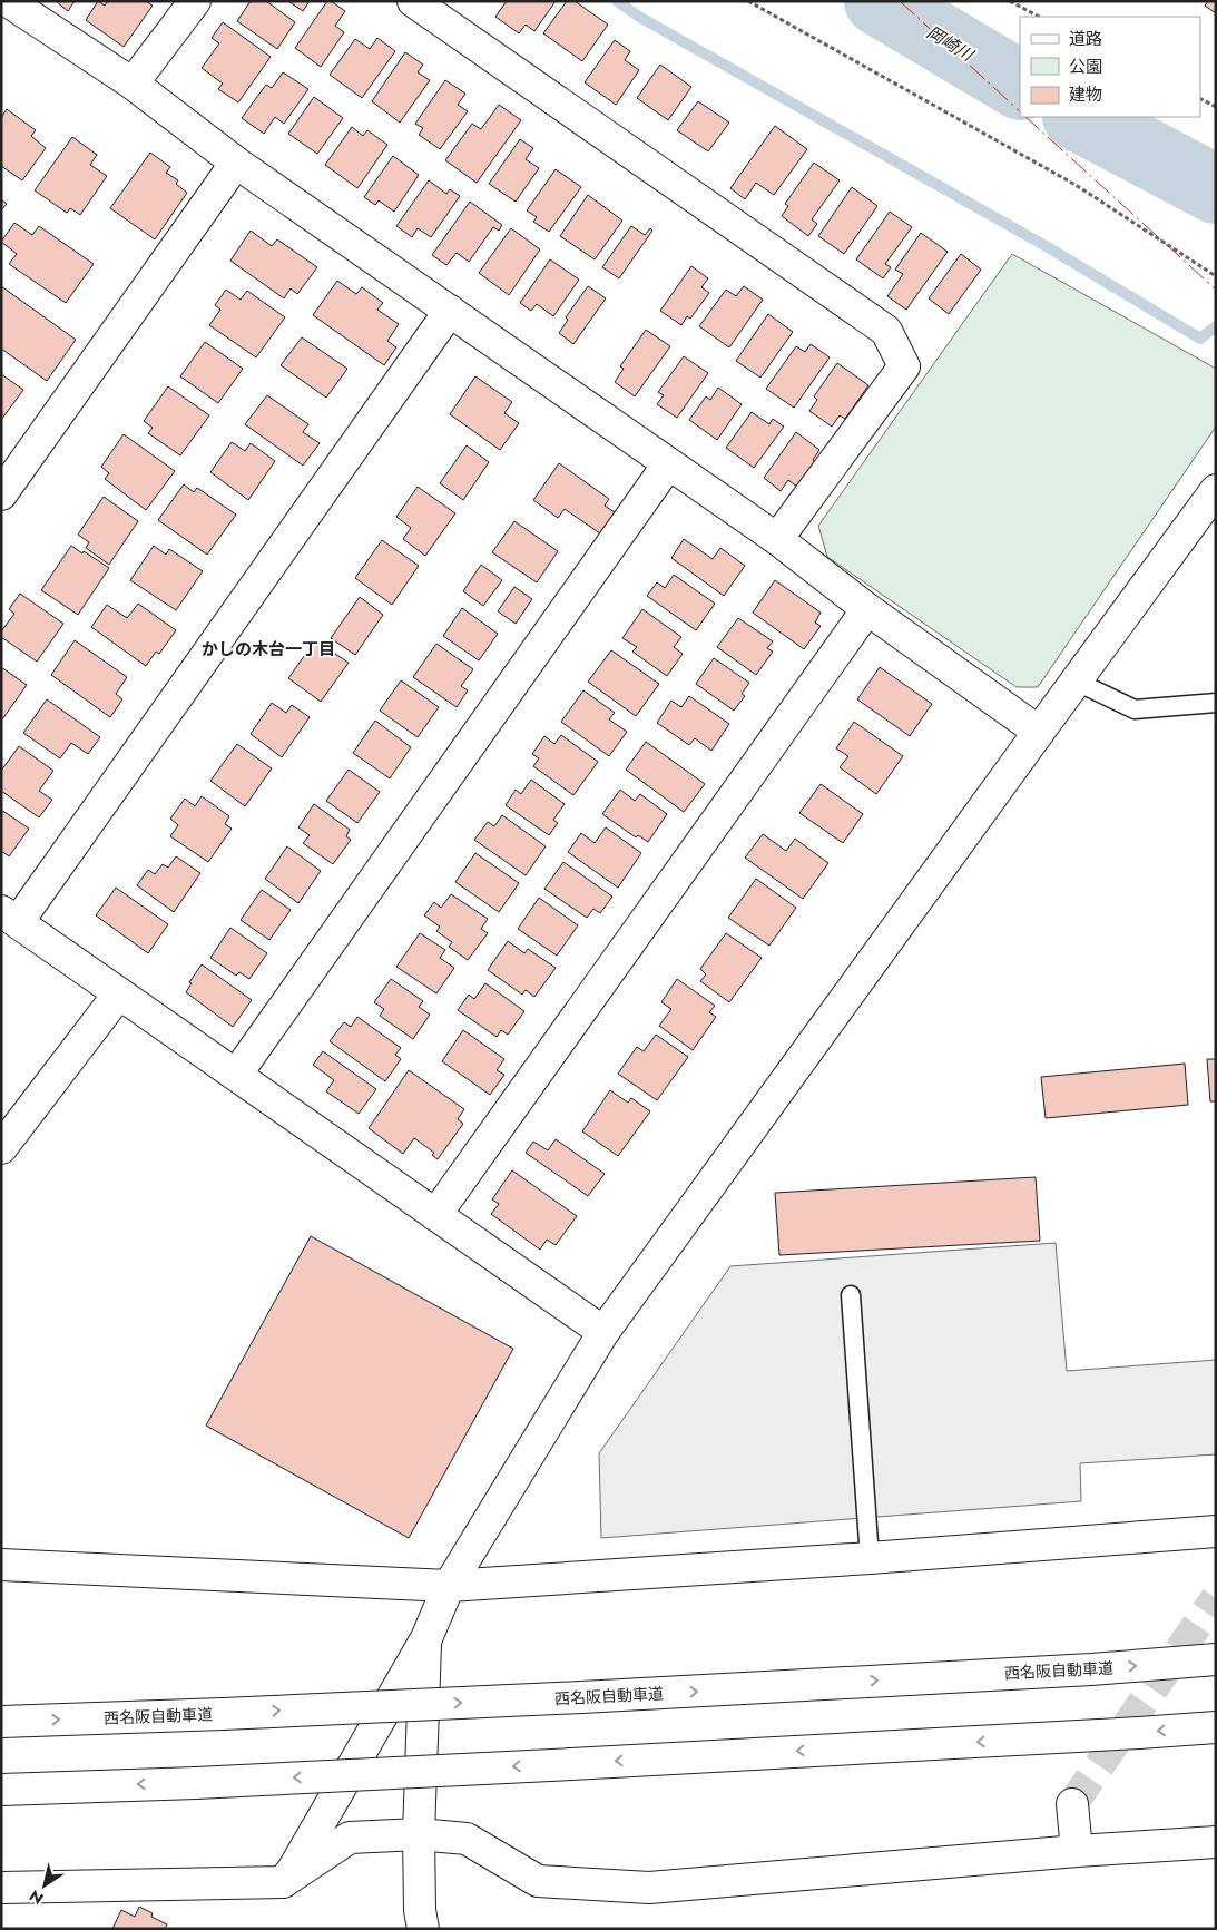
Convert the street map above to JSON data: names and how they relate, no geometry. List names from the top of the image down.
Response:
{
  "streets": {
    "main road": ["西名阪自動車道"]
  },
  "districts": ["かしの木台一丁目"],
  "water": ["岡崎川"],
  "legend": ["道路", "公園", "建物"],
  "north": "bottom left"
}
